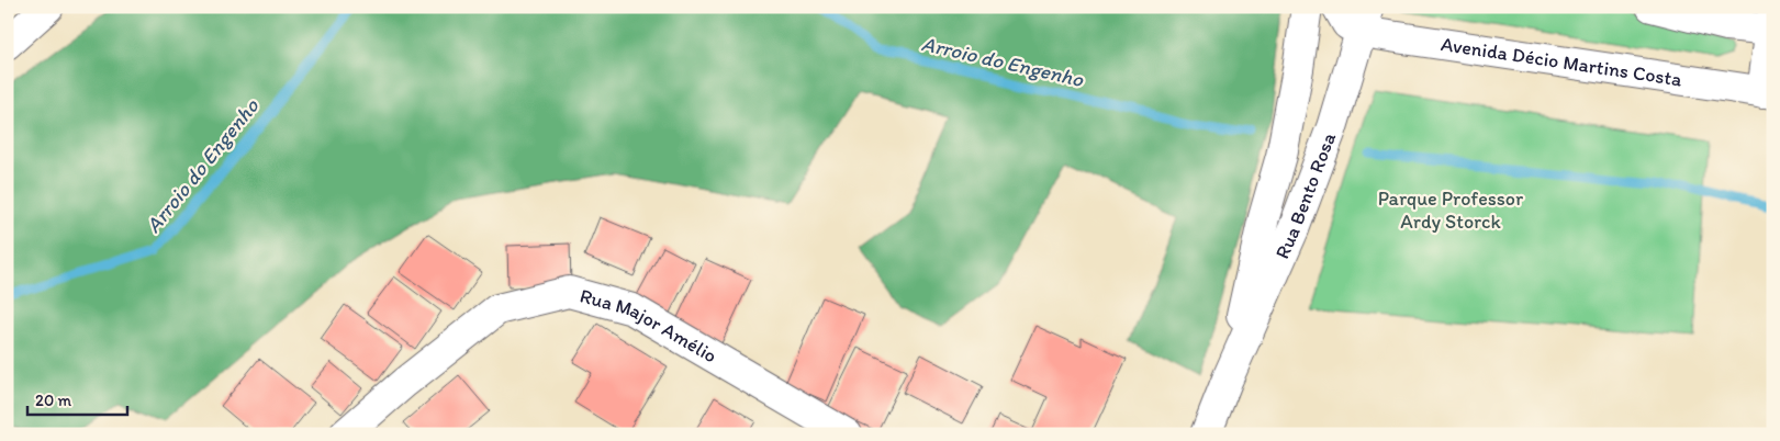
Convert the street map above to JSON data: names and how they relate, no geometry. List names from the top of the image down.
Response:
{
  "streets": {
    "street": ["Avenida Décio Martins Costa", "Rua Bento Rosa", "Rua Major Amélio"]
  },
  "crossings": [
    ["Avenida Décio Martins Costa", "Rua Bento Rosa"]
  ],
  "water": ["Arroio do Engenho"],
  "parks": ["Parque Professor Ardy Storck"],
  "scale_bar": "20 m"
}
